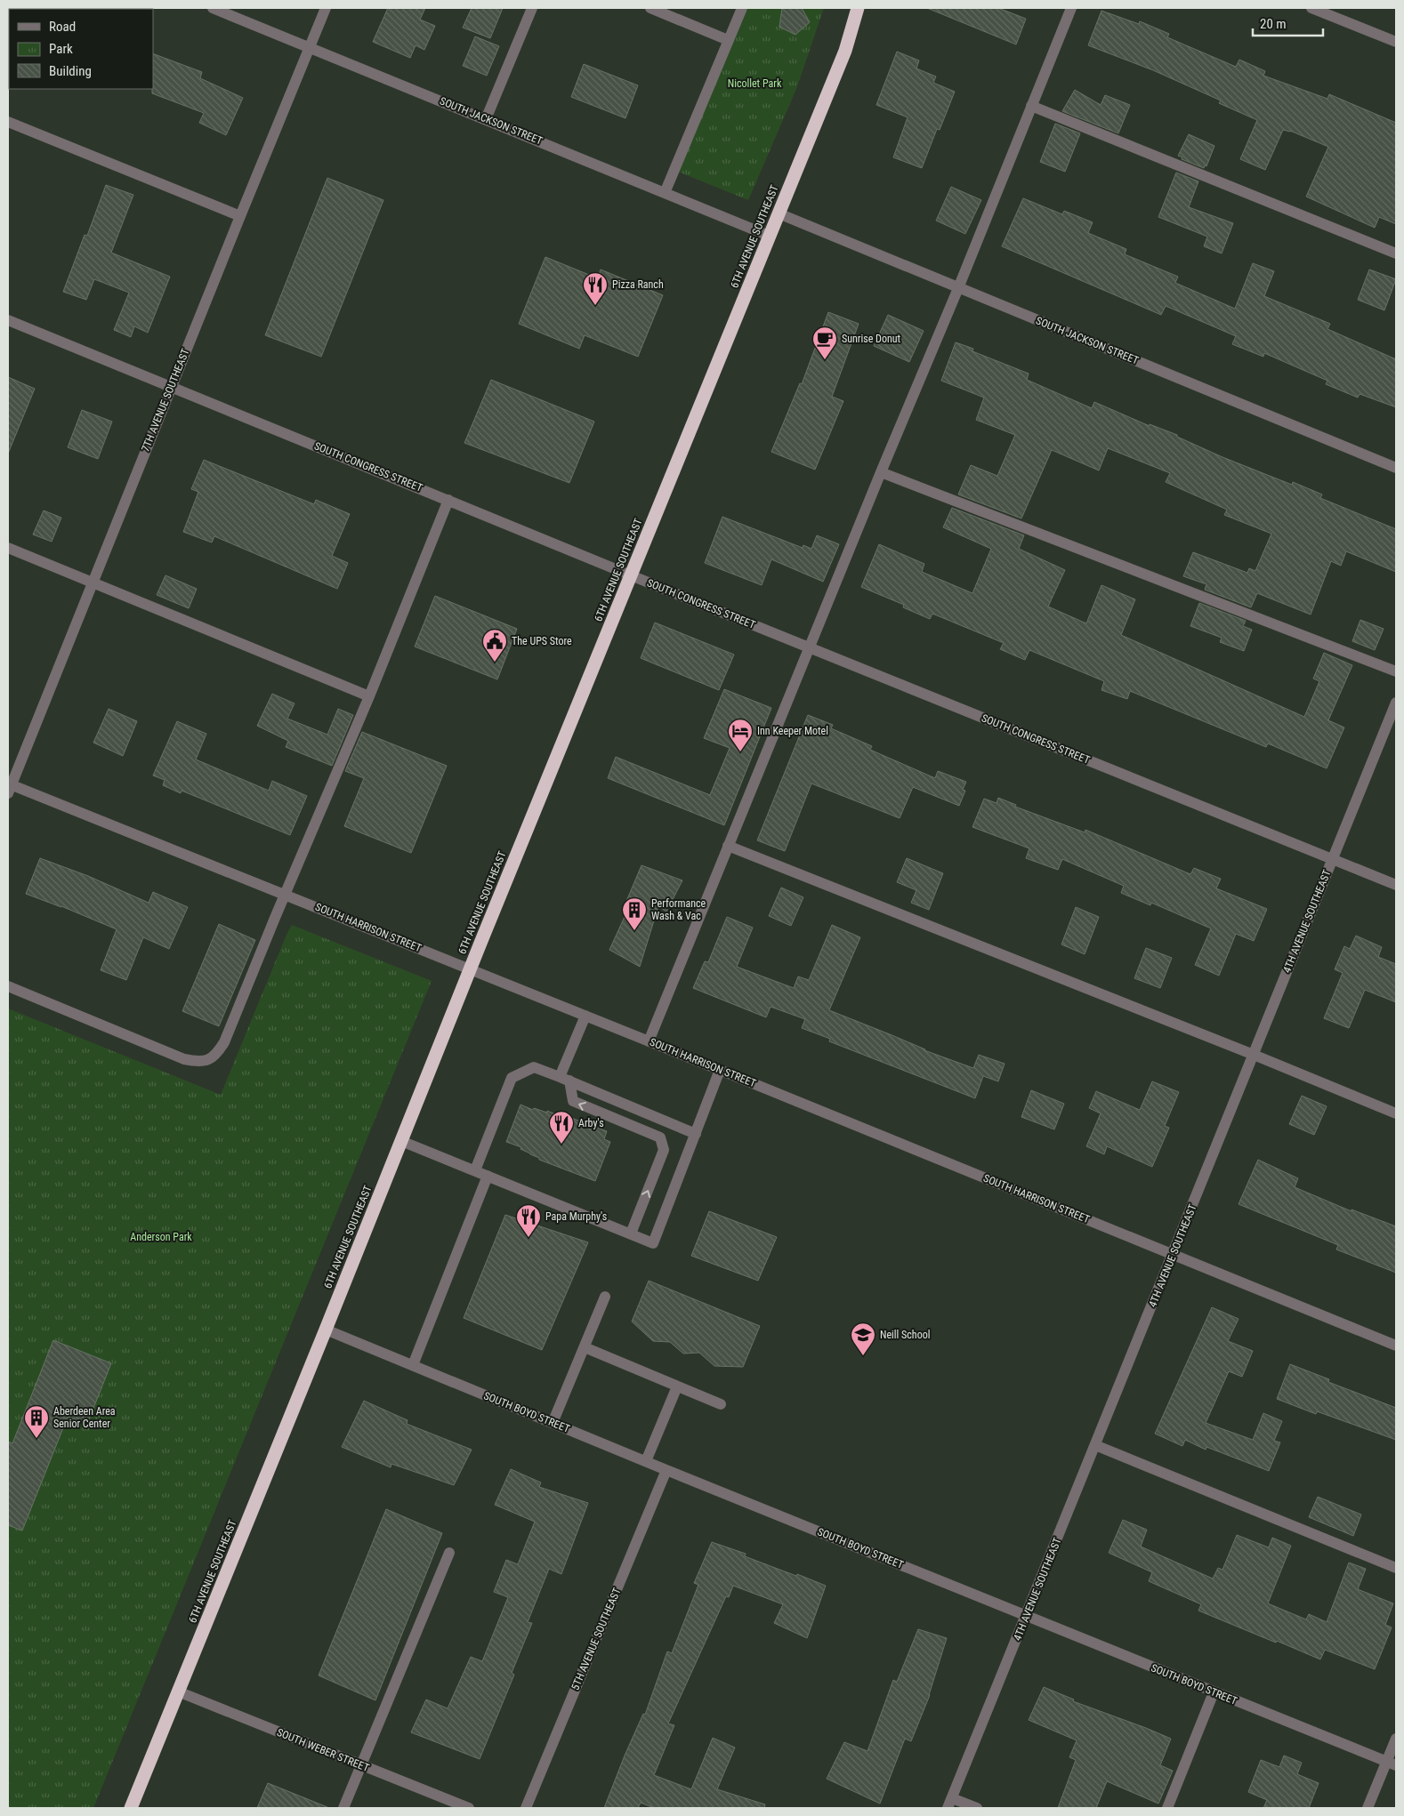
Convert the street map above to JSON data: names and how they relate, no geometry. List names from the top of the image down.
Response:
{
  "streets": {
    "highway": ["6TH AVENUE SOUTHEAST"],
    "street": [
      "SOUTH JACKSON STREET",
      "7TH AVENUE SOUTHEAST",
      "SOUTH CONGRESS STREET",
      "4TH AVENUE SOUTHEAST",
      "SOUTH HARRISON STREET",
      "SOUTH BOYD STREET",
      "5TH AVENUE SOUTHEAST",
      "SOUTH WEBER STREET"
    ]
  },
  "crossings": [
    ["SOUTH JACKSON STREET", "6TH AVENUE SOUTHEAST"],
    ["SOUTH JACKSON STREET", "7TH AVENUE SOUTHEAST"],
    ["6TH AVENUE SOUTHEAST", "SOUTH CONGRESS STREET"],
    ["6TH AVENUE SOUTHEAST", "SOUTH HARRISON STREET"],
    ["6TH AVENUE SOUTHEAST", "SOUTH BOYD STREET"],
    ["6TH AVENUE SOUTHEAST", "SOUTH WEBER STREET"],
    ["7TH AVENUE SOUTHEAST", "SOUTH CONGRESS STREET"],
    ["7TH AVENUE SOUTHEAST", "SOUTH HARRISON STREET"],
    ["SOUTH CONGRESS STREET", "4TH AVENUE SOUTHEAST"],
    ["4TH AVENUE SOUTHEAST", "SOUTH HARRISON STREET"],
    ["4TH AVENUE SOUTHEAST", "SOUTH BOYD STREET"],
    ["SOUTH BOYD STREET", "5TH AVENUE SOUTHEAST"]
  ],
  "parks": ["Nicollet Park", "Anderson Park"],
  "places": {
    "restaurant": ["Pizza Ranch", "Arby's", "Papa Murphy's"],
    "cafe": ["Sunrise Donut"],
    "public building": ["The UPS Store"],
    "hotel": ["Inn Keeper Motel"],
    "building": ["Performance Wash & Vac", "Aberdeen Area Senior Center"],
    "school or university": ["Neill School"]
  },
  "legend": ["Road", "Park", "Building"],
  "scale_bar": "20 m"
}
